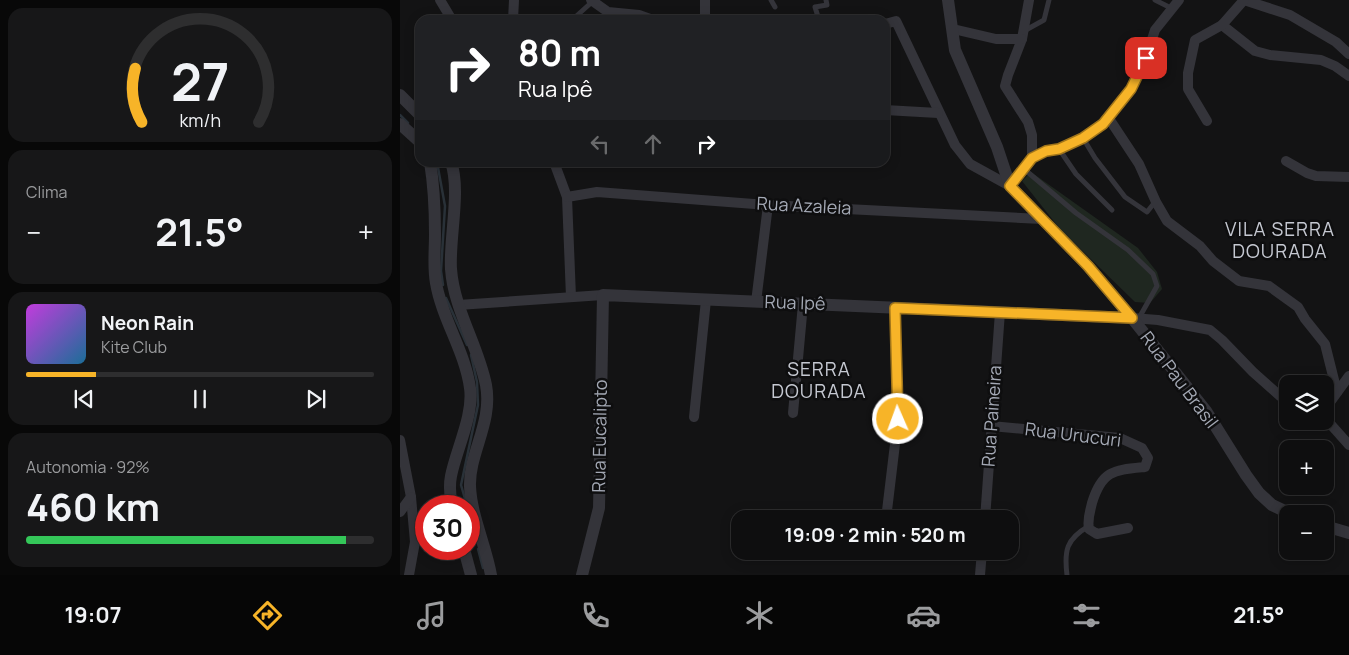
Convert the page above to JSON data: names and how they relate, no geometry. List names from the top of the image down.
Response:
{
  "streets": {
    "street": [
      "Rua Azaleia",
      "Rua Ipê",
      "Rua Pau Brasil",
      "Rua Paineira",
      "Rua Urucuri",
      "Rua Eucalipto"
    ]
  },
  "crossings": [
    ["Rua Azaleia", "Rua Pau Brasil"],
    ["Rua Ipê", "Rua Pau Brasil"],
    ["Rua Ipê", "Rua Paineira"],
    ["Rua Ipê", "Rua Eucalipto"],
    ["Rua Paineira", "Rua Urucuri"]
  ],
  "districts": ["VILA SERRA DOURADA", "SERRA DOURADA"],
  "page": {
    "turn": ["80 m", "Rua Ipê"],
    "tile": [
      "Clima",
      ["Autonomia · 92%", "460 km"]
    ],
    "heat": ["−", "21.5°", "+"],
    "song": ["Neon Rain", "Kite Club"],
    "map_buttons": ["+", "−"],
    "limit": "30",
    "trip": "19:09 · 2 min · 520 m",
    "tabs": ["19:07", "21.5°"],
    "gauge": ["27", "km/h"]
  }
}
